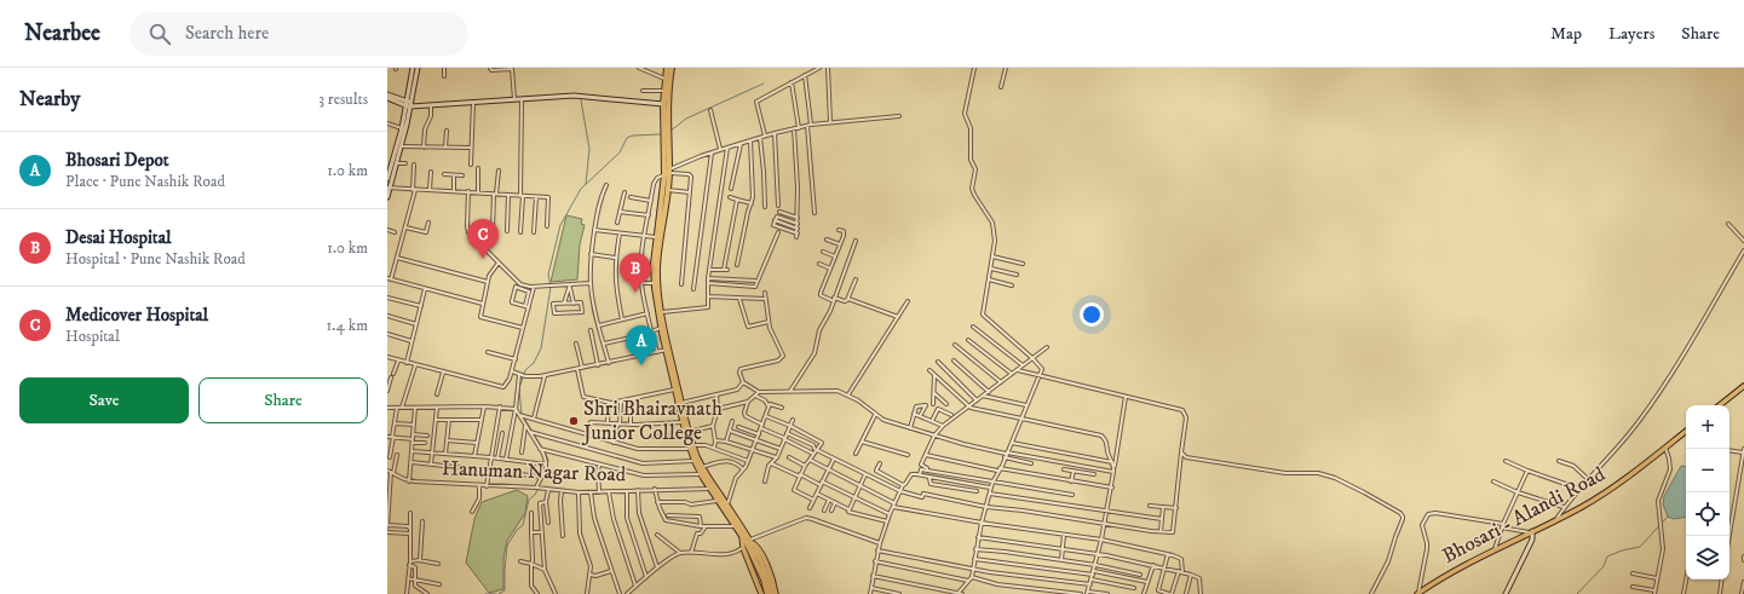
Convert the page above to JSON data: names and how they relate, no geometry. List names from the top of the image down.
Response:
{
  "streets": {
    "main road": ["Bhosari - Alandi Road"],
    "street": ["Hanuman Nagar Road"]
  },
  "places": ["Shri Bhairavnath Junior College"],
  "page": {
    "header": "Nearbee",
    "search": "Search here",
    "nav": ["Map", "Layers", "Share"],
    "heading": ["Nearby", "3 results"],
    "list": [
      {
        "mark": "A",
        "name": "Bhosari Depot",
        "note": "Place · Pune Nashik Road",
        "value": "1.0 km"
      },
      {
        "mark": "B",
        "name": "Desai Hospital",
        "note": "Hospital · Pune Nashik Road",
        "value": "1.0 km"
      },
      {
        "mark": "C",
        "name": "Medicover Hospital",
        "note": "Hospital",
        "value": "1.4 km"
      }
    ],
    "pins": ["C", "B", "A"],
    "buttons": ["Save", "Share"],
    "map_buttons": ["+", "−"]
  }
}
